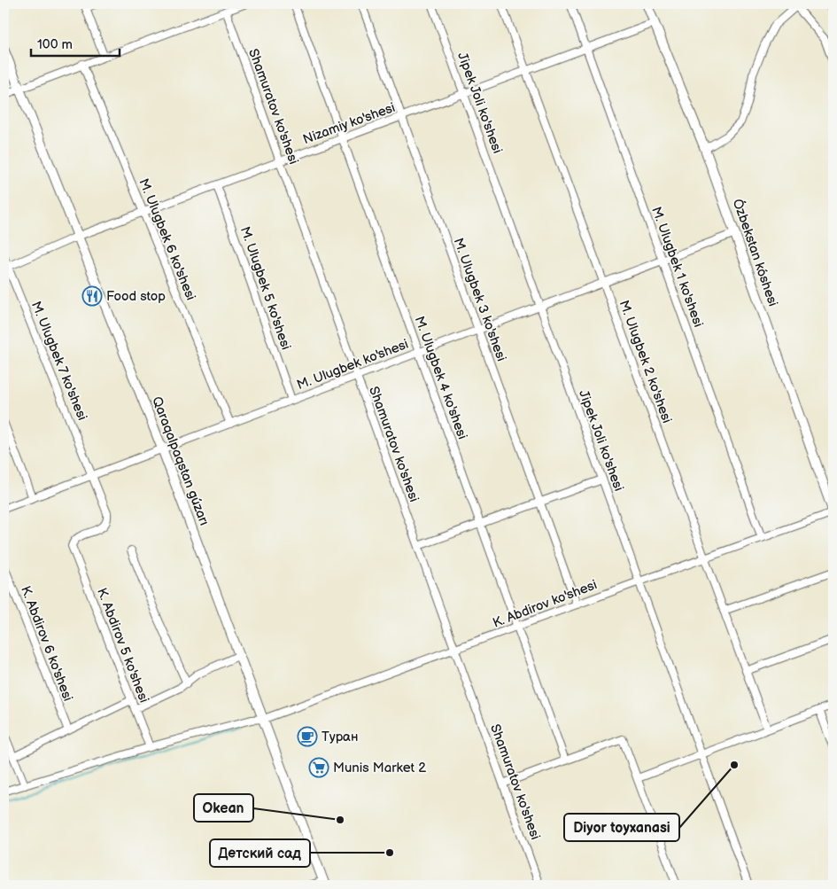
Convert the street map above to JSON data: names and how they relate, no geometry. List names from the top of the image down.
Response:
{
  "streets": {
    "street": [
      "Jipek Joli ko'shesi",
      "Shamuratov ko'shesi",
      "Nizamiy ko'shesi",
      "M. Ulugbek 6 ko'shesi",
      "Ózbekstan kóshesi",
      "M. Ulugbek 1 ko'shesi",
      "M. Ulugbek 5 ko'shesi",
      "M. Ulugbek 3 ko'shesi",
      "M. Ulugbek 7 ko'shesi",
      "M. Ulugbek 2 ko'shesi",
      "M. Ulugbek ko'shesi",
      "M. Ulugbek 4 ko'shesi",
      "Qaraqalpaqstan gúzarı",
      "K. Abdirov ko'shesi",
      "K. Abdirov 6 ko'shesi",
      "K. Abdirov 5 ko'shesi"
    ]
  },
  "crossings": [
    ["Jipek Joli ko'shesi", "Nizamiy ko'shesi"],
    ["Jipek Joli ko'shesi", "M. Ulugbek ko'shesi"],
    ["Jipek Joli ko'shesi", "K. Abdirov ko'shesi"],
    ["Shamuratov ko'shesi", "Nizamiy ko'shesi"],
    ["Shamuratov ko'shesi", "M. Ulugbek ko'shesi"],
    ["Shamuratov ko'shesi", "K. Abdirov ko'shesi"],
    ["Nizamiy ko'shesi", "M. Ulugbek 6 ko'shesi"],
    ["Nizamiy ko'shesi", "Ózbekstan kóshesi"],
    ["Nizamiy ko'shesi", "M. Ulugbek 1 ko'shesi"],
    ["Nizamiy ko'shesi", "M. Ulugbek 5 ko'shesi"],
    ["Nizamiy ko'shesi", "M. Ulugbek 3 ko'shesi"],
    ["Nizamiy ko'shesi", "M. Ulugbek 7 ko'shesi"],
    ["Nizamiy ko'shesi", "M. Ulugbek 2 ko'shesi"],
    ["Nizamiy ko'shesi", "M. Ulugbek 4 ko'shesi"],
    ["Nizamiy ko'shesi", "Qaraqalpaqstan gúzarı"],
    ["M. Ulugbek 6 ko'shesi", "M. Ulugbek ko'shesi"],
    ["Ózbekstan kóshesi", "M. Ulugbek ko'shesi"],
    ["Ózbekstan kóshesi", "K. Abdirov ko'shesi"],
    ["M. Ulugbek 1 ko'shesi", "M. Ulugbek ko'shesi"],
    ["M. Ulugbek 1 ko'shesi", "K. Abdirov ko'shesi"],
    ["M. Ulugbek 5 ko'shesi", "M. Ulugbek ko'shesi"],
    ["M. Ulugbek 3 ko'shesi", "M. Ulugbek ko'shesi"],
    ["M. Ulugbek 3 ko'shesi", "K. Abdirov ko'shesi"],
    ["M. Ulugbek 7 ko'shesi", "M. Ulugbek ko'shesi"],
    ["M. Ulugbek 7 ko'shesi", "K. Abdirov 5 ko'shesi"],
    ["M. Ulugbek 2 ko'shesi", "M. Ulugbek ko'shesi"],
    ["M. Ulugbek 2 ko'shesi", "K. Abdirov ko'shesi"],
    ["M. Ulugbek ko'shesi", "M. Ulugbek 4 ko'shesi"],
    ["M. Ulugbek ko'shesi", "Qaraqalpaqstan gúzarı"],
    ["M. Ulugbek 4 ko'shesi", "K. Abdirov ko'shesi"],
    ["Qaraqalpaqstan gúzarı", "K. Abdirov ko'shesi"],
    ["K. Abdirov ko'shesi", "K. Abdirov 5 ko'shesi"]
  ],
  "places": {
    "restaurant": ["Food stop"],
    "cafe": ["Туран"],
    "other": ["Diyor toyxanasi", "Okean", "Детский сад"],
    "supermarket": ["Munis Market 2"]
  },
  "scale_bar": "100 m"
}
